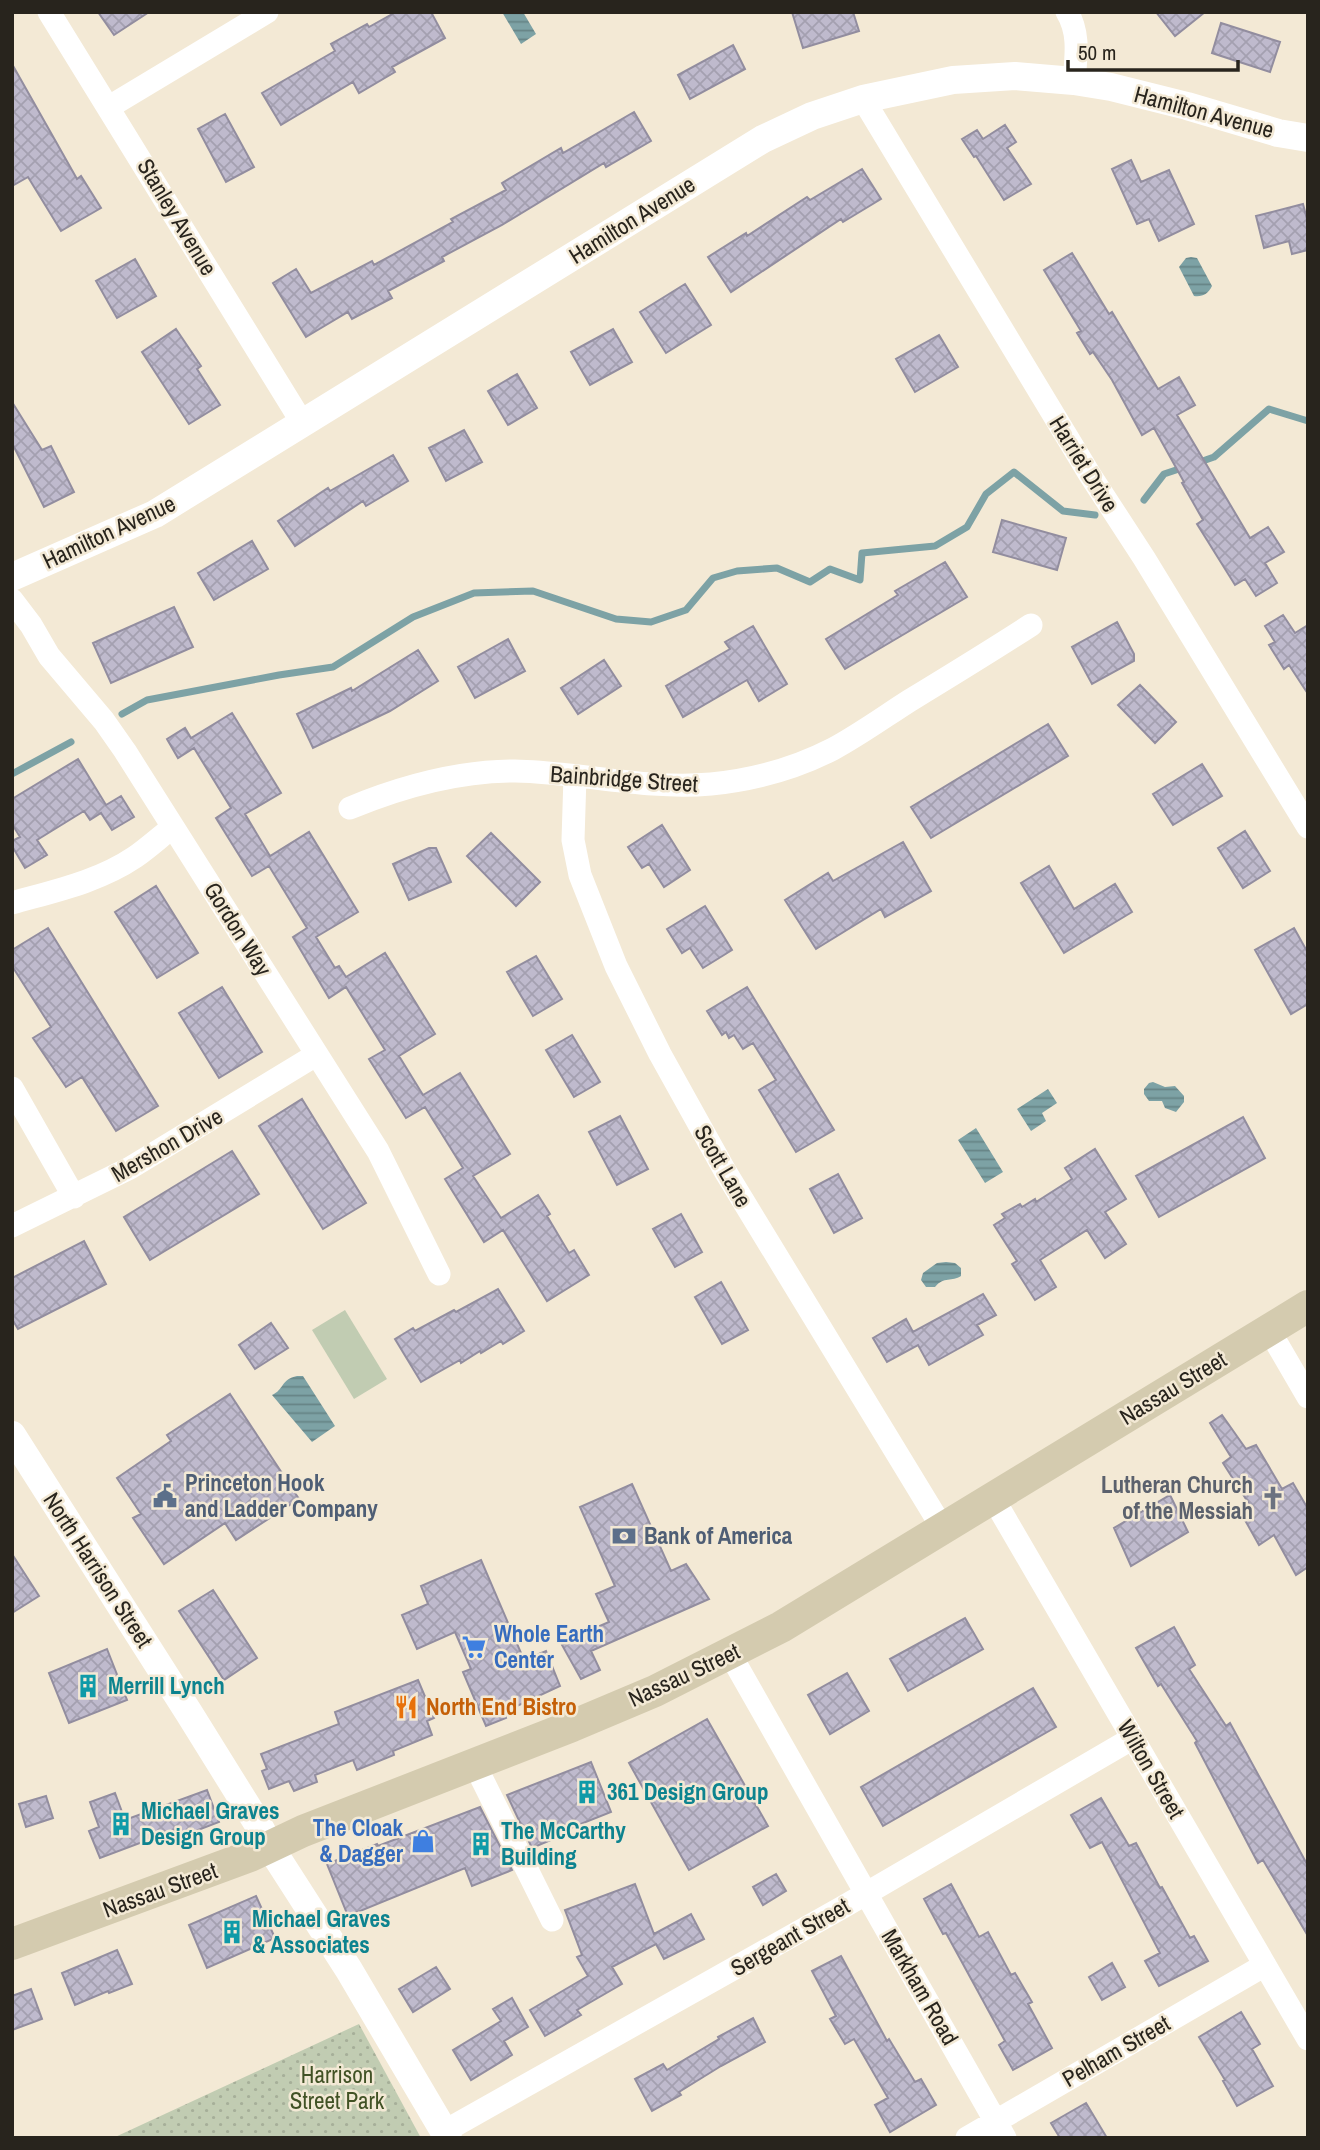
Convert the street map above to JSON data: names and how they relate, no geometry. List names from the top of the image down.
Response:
{
  "streets": {
    "main road": ["Nassau Street"],
    "street": [
      "Hamilton Avenue",
      "Stanley Avenue",
      "Harriet Drive",
      "Bainbridge Street",
      "Gordon Way",
      "Mershon Drive",
      "Scott Lane",
      "North Harrison Street",
      "Wilton Street",
      "Sergeant Street",
      "Markham Road",
      "Pelham Street"
    ]
  },
  "crossings": [
    ["Hamilton Avenue", "Stanley Avenue"],
    ["Hamilton Avenue", "Harriet Drive"],
    ["Bainbridge Street", "Scott Lane"],
    ["Gordon Way", "Mershon Drive"],
    ["Scott Lane", "Nassau Street"],
    ["Nassau Street", "North Harrison Street"],
    ["Nassau Street", "Wilton Street"],
    ["Nassau Street", "Markham Road"],
    ["North Harrison Street", "Sergeant Street"],
    ["Wilton Street", "Sergeant Street"],
    ["Wilton Street", "Pelham Street"],
    ["Sergeant Street", "Markham Road"],
    ["Markham Road", "Pelham Street"]
  ],
  "parks": ["Harrison Street Park"],
  "places": {
    "public building": ["Princeton Hook and Ladder Company"],
    "church": ["Lutheran Church of the Messiah"],
    "bank": ["Bank of America"],
    "supermarket": ["Whole Earth Center"],
    "building": [
      "Merrill Lynch",
      "361 Design Group",
      "Michael Graves Design Group",
      "The McCarthy Building",
      "Michael Graves & Associates"
    ],
    "restaurant": ["North End Bistro"],
    "shop": ["The Cloak & Dagger"]
  },
  "scale_bar": "50 m"
}
